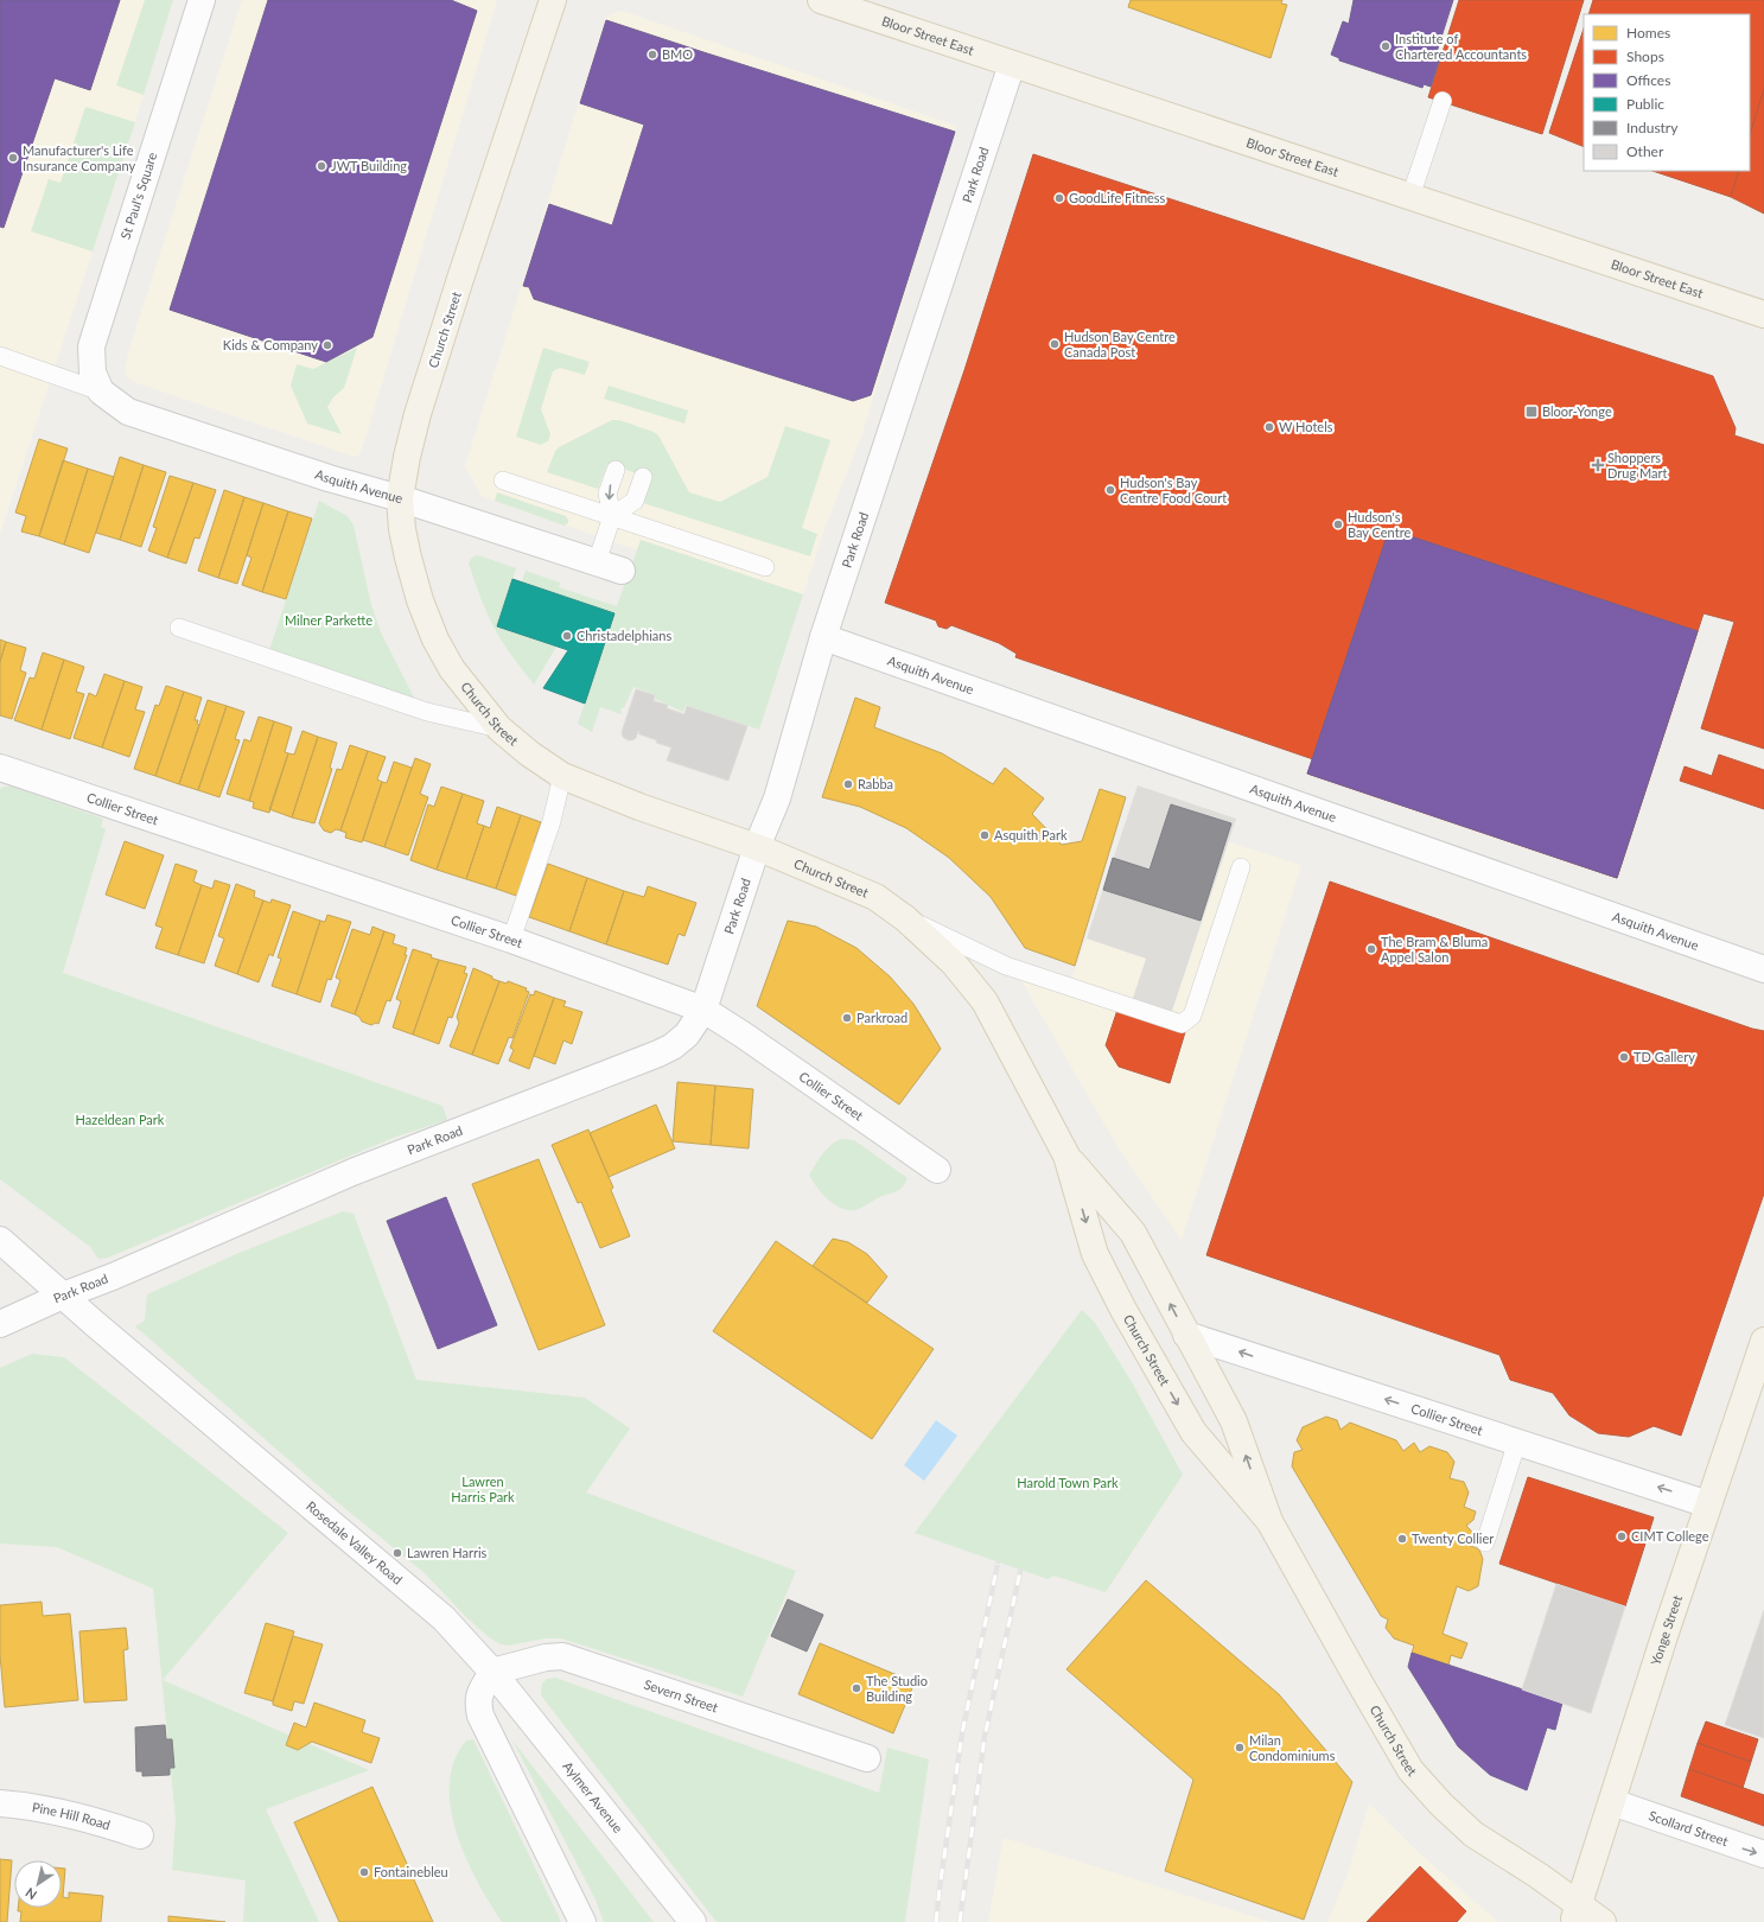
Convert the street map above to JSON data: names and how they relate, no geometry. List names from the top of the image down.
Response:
{
  "streets": {
    "main road": ["Bloor Street East", "Church Street", "Yonge Street"],
    "street": [
      "Park Road",
      "St Paul's Square",
      "Asquith Avenue",
      "Collier Street",
      "Rosedale Valley Road",
      "Severn Street",
      "Aylmer Avenue",
      "Pine Hill Road",
      "Scollard Street"
    ]
  },
  "crossings": [
    ["Bloor Street East", "Park Road"],
    ["Park Road", "Church Street"],
    ["Park Road", "Asquith Avenue"],
    ["Park Road", "Collier Street"],
    ["Park Road", "Rosedale Valley Road"],
    ["St Paul's Square", "Asquith Avenue"],
    ["Church Street", "Asquith Avenue"],
    ["Church Street", "Collier Street"],
    ["Church Street", "Yonge Street"],
    ["Collier Street", "Yonge Street"],
    ["Rosedale Valley Road", "Severn Street"],
    ["Rosedale Valley Road", "Aylmer Avenue"],
    ["Yonge Street", "Scollard Street"],
    ["Severn Street", "Aylmer Avenue"]
  ],
  "one_way": ["Scollard Street"],
  "parks": [
    "Milner Parkette",
    "Hazeldean Park",
    "Lawren Harris Park",
    "Harold Town Park"
  ],
  "places": {
    "other": [
      "Institute of Chartered Accountants",
      "BMO",
      "Manufacturer's Life Insurance Company",
      "JWT Building",
      "GoodLife Fitness",
      "Hudson Bay Centre Canada Post",
      "Kids & Company",
      "W Hotels",
      "Hudson's Bay Centre Food Court",
      "Hudson's Bay Centre",
      "Christadelphians",
      "Rabba",
      "Asquith Park",
      "The Bram & Bluma Appel Salon",
      "Parkroad",
      "TD Gallery",
      "CIMT College",
      "Twenty Collier",
      "Lawren Harris",
      "The Studio Building",
      "Milan Condominiums",
      "Fontainebleu"
    ],
    "transit": ["Bloor-Yonge"],
    "health": ["Shoppers Drug Mart"]
  },
  "legend": [
    "Homes",
    "Shops",
    "Offices",
    "Public",
    "Industry",
    "Other"
  ],
  "north": "bottom left"
}
